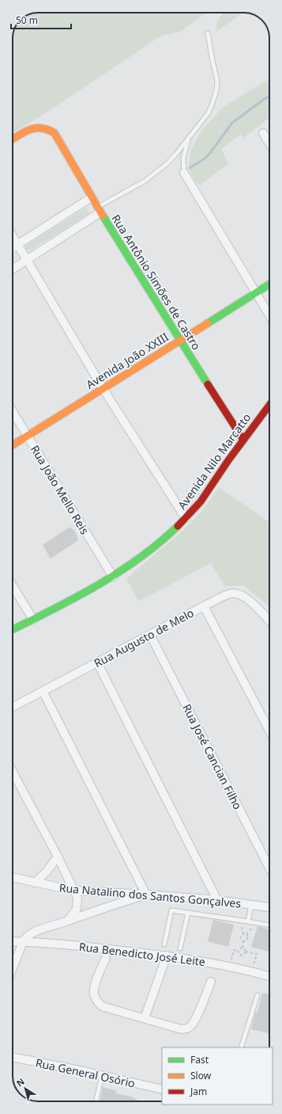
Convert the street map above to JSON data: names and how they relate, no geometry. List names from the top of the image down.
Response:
{
  "streets": {
    "street": [
      "Rua Antônio Simões de Castro",
      "Avenida João XXIII",
      "Avenida Nilo Marcatto",
      "Rua João Mello Reis",
      "Rua Augusto de Melo",
      "Rua José Cancian Filho",
      "Rua Natalino dos Santos Gonçalves",
      "Rua Benedicto José Leite",
      "Rua General Osório"
    ]
  },
  "crossings": [
    ["Rua Antônio Simões de Castro", "Avenida João XXIII"],
    ["Rua Antônio Simões de Castro", "Avenida Nilo Marcatto"],
    ["Avenida João XXIII", "Rua João Mello Reis"],
    ["Avenida Nilo Marcatto", "Rua João Mello Reis"],
    ["Rua Augusto de Melo", "Rua José Cancian Filho"]
  ],
  "legend": ["Fast", "Slow", "Jam"],
  "scale_bar": "50 m",
  "north": "top left"
}
